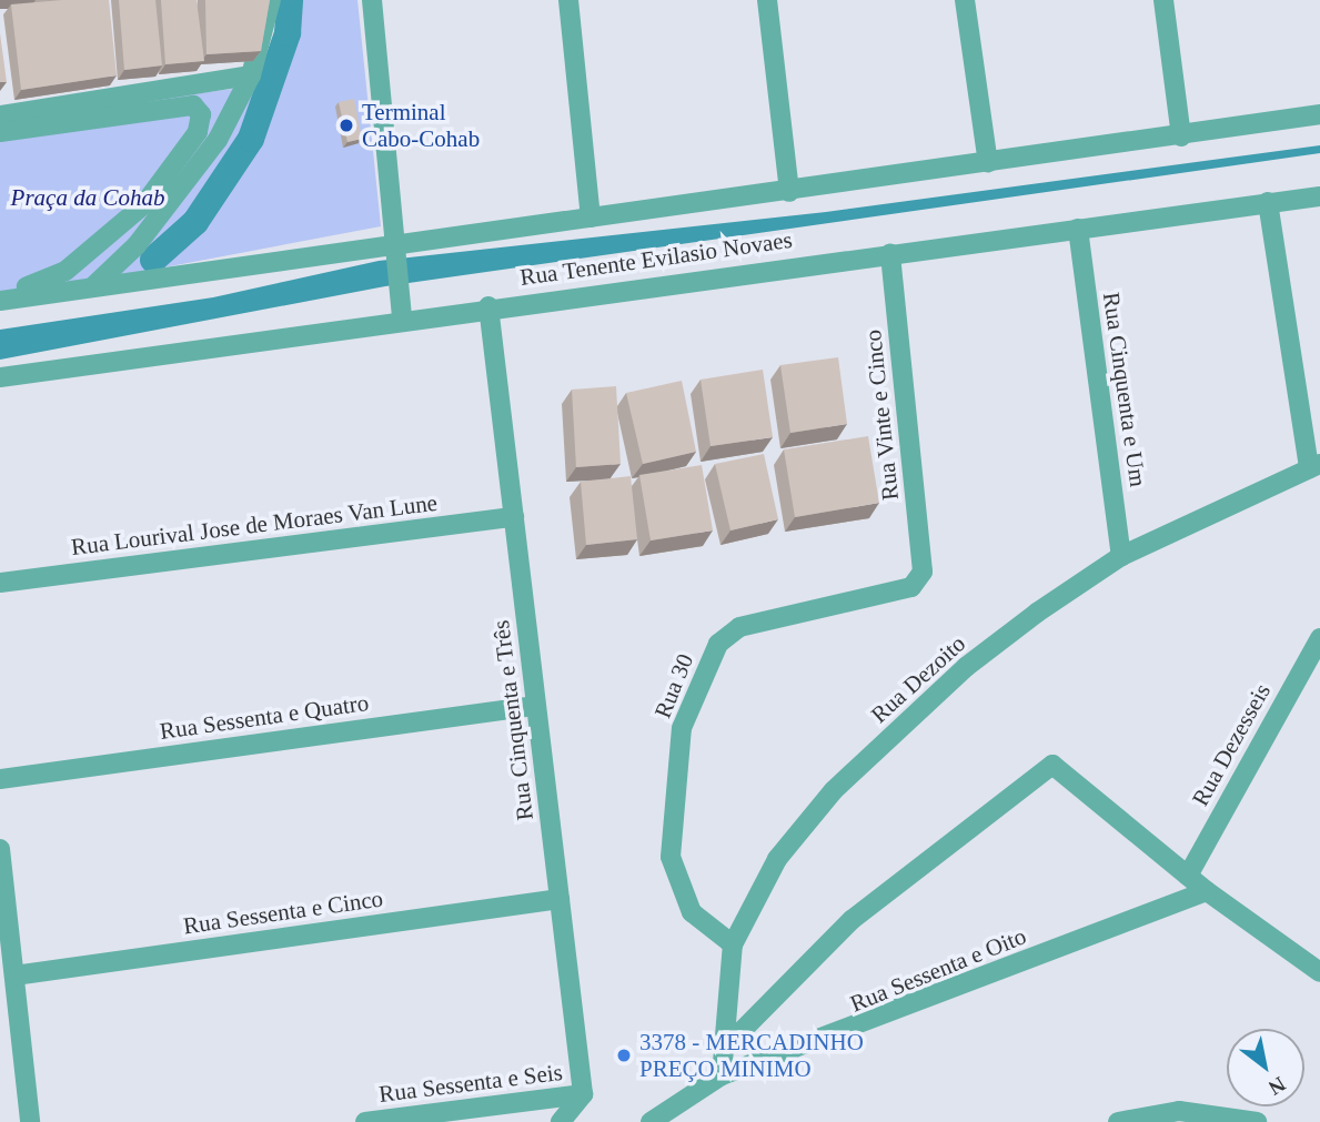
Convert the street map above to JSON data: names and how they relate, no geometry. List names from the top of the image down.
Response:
{
  "streets": {
    "street": [
      "Rua Tenente Evilasio Novaes",
      "Rua Cinquenta e Um",
      "Rua Vinte e Cinco",
      "Rua Lourival Jose de Moraes Van Lune",
      "Rua Dezoito",
      "Rua 30",
      "Rua Sessenta e Quatro",
      "Rua Cinquenta e Três",
      "Rua Dezesseis",
      "Rua Sessenta e Cinco",
      "Rua Sessenta e Oito",
      "Rua Sessenta e Seis"
    ]
  },
  "crossings": [
    ["Rua Tenente Evilasio Novaes", "Rua Cinquenta e Um"],
    ["Rua Tenente Evilasio Novaes", "Rua Vinte e Cinco"],
    ["Rua Tenente Evilasio Novaes", "Rua Cinquenta e Três"],
    ["Rua Cinquenta e Um", "Rua Dezoito"],
    ["Rua Vinte e Cinco", "Rua 30"],
    ["Rua Lourival Jose de Moraes Van Lune", "Rua Cinquenta e Três"],
    ["Rua Dezoito", "Rua 30"],
    ["Rua Dezoito", "Rua Sessenta e Oito"],
    ["Rua Sessenta e Quatro", "Rua Cinquenta e Três"],
    ["Rua Cinquenta e Três", "Rua Sessenta e Cinco"],
    ["Rua Cinquenta e Três", "Rua Sessenta e Seis"]
  ],
  "parks": ["Praça da Cohab"],
  "places": ["Terminal Cabo-Cohab", "3378 - MERCADINHO PREÇO MINIMO"],
  "north": "bottom right"
}
